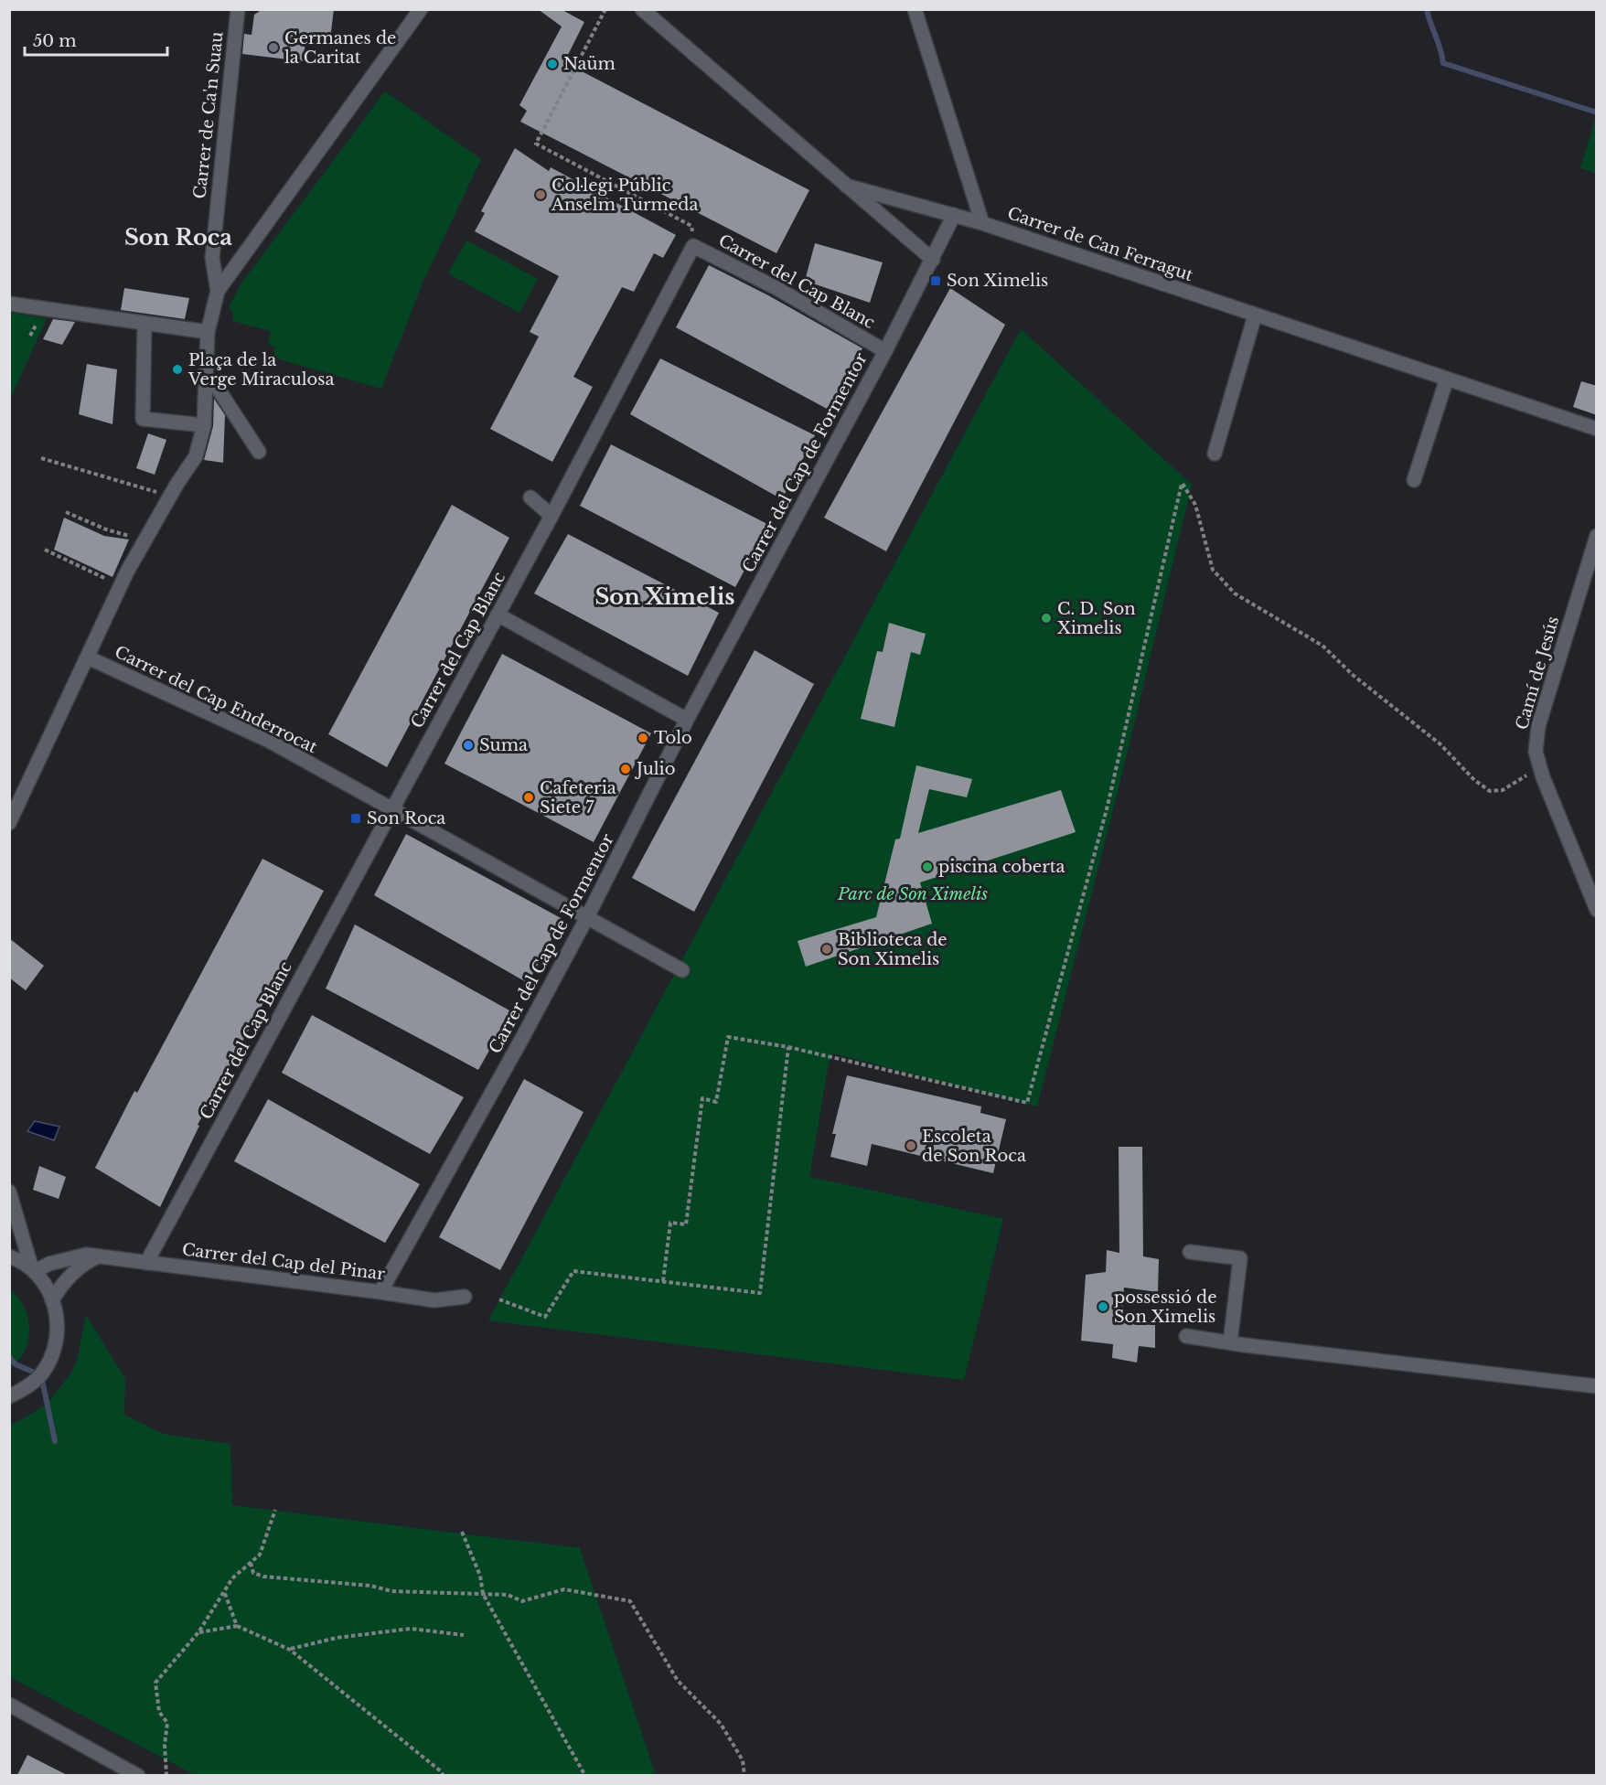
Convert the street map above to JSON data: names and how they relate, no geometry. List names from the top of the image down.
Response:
{
  "streets": {
    "street": [
      "Carrer de Ca'n Suau",
      "Carrer de Can Ferragut",
      "Carrer del Cap Blanc",
      "Carrer del Cap de Formentor",
      "Camí de Jesús",
      "Carrer del Cap Enderrocat",
      "Carrer del Cap del Pinar"
    ]
  },
  "crossings": [
    ["Carrer del Cap Blanc", "Carrer del Cap de Formentor"],
    ["Carrer del Cap Blanc", "Carrer del Cap Enderrocat"],
    ["Carrer del Cap Blanc", "Carrer del Cap del Pinar"],
    ["Carrer del Cap de Formentor", "Carrer del Cap Enderrocat"],
    ["Carrer del Cap de Formentor", "Carrer del Cap del Pinar"]
  ],
  "districts": ["Son Roca", "Son Ximelis"],
  "parks": ["Parc de Son Ximelis"],
  "places": {
    "other": [
      "Germanes de la Caritat",
      "Naüm",
      "Col·legi Públic Anselm Turmeda",
      "Plaça de la Verge Miraculosa",
      "C. D. Son Ximelis",
      "Tolo",
      "Suma",
      "Julio",
      "Cafeteria Siete 7",
      "piscina coberta",
      "Biblioteca de Son Ximelis",
      "Escoleta de Son Roca",
      "possessió de Son Ximelis"
    ],
    "transit": ["Son Ximelis", "Son Roca"]
  },
  "scale_bar": "50 m"
}
